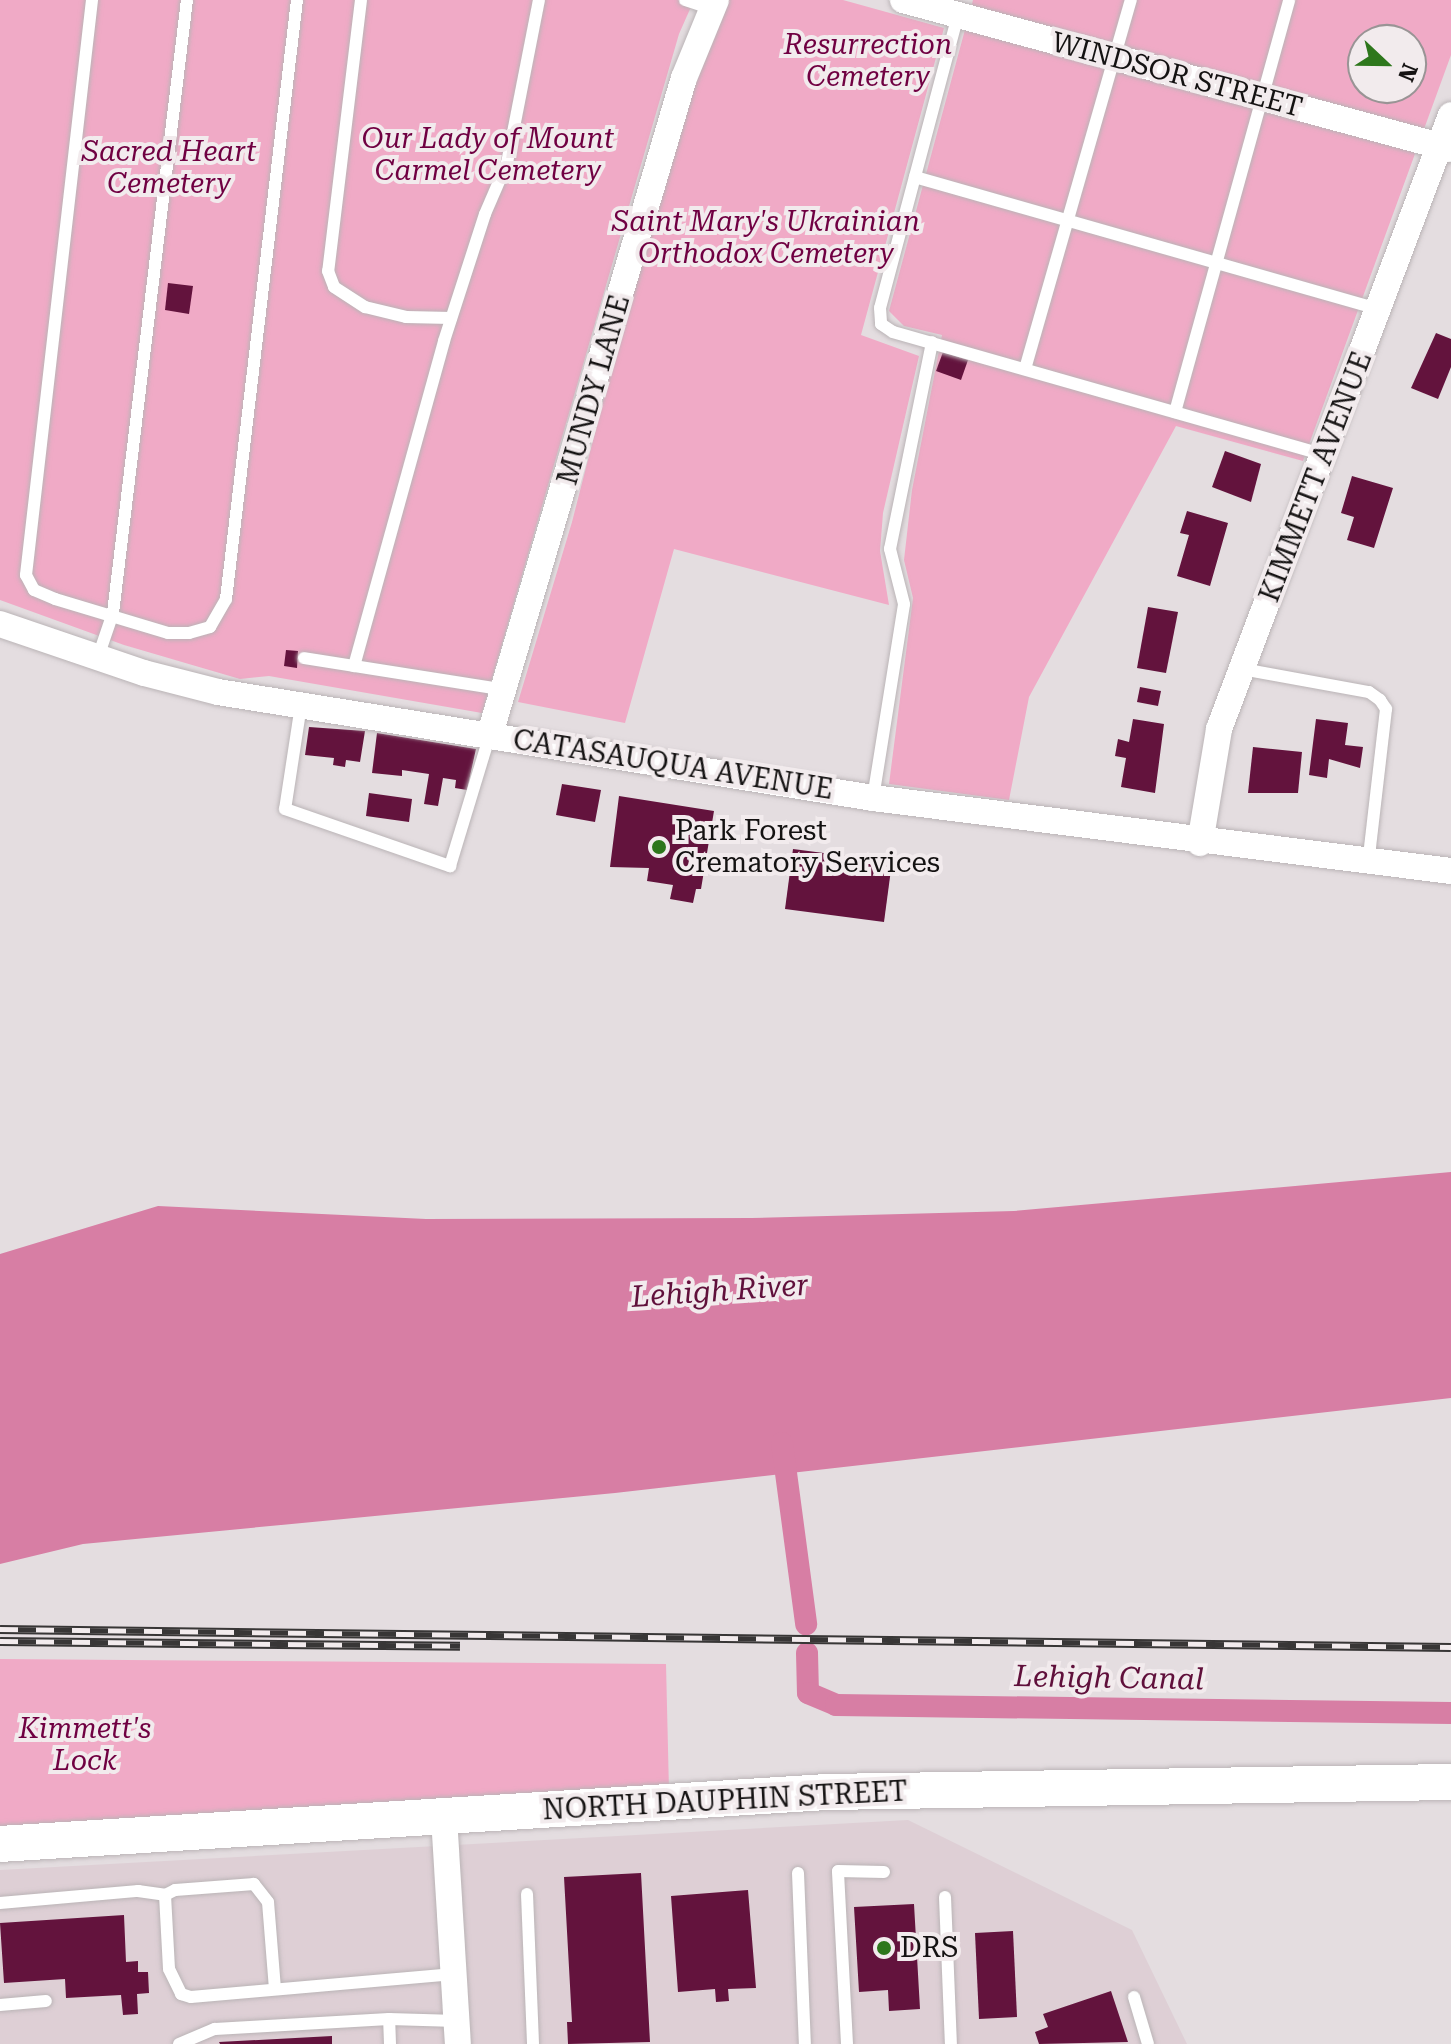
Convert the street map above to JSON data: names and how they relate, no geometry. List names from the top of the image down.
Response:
{
  "streets": {
    "street": [
      "WINDSOR STREET",
      "MUNDY LANE",
      "KIMMETT AVENUE",
      "CATASAUQUA AVENUE",
      "NORTH DAUPHIN STREET"
    ]
  },
  "crossings": [
    ["WINDSOR STREET", "KIMMETT AVENUE"],
    ["MUNDY LANE", "CATASAUQUA AVENUE"],
    ["KIMMETT AVENUE", "CATASAUQUA AVENUE"]
  ],
  "water": ["Lehigh River", "Lehigh Canal"],
  "parks": [
    "Resurrection Cemetery",
    "Our Lady of Mount Carmel Cemetery",
    "Sacred Heart Cemetery",
    "Saint Mary's Ukrainian Orthodox Cemetery",
    "Kimmett's Lock"
  ],
  "places": ["Park Forest Crematory Services", "DRS"],
  "north": "right"
}
